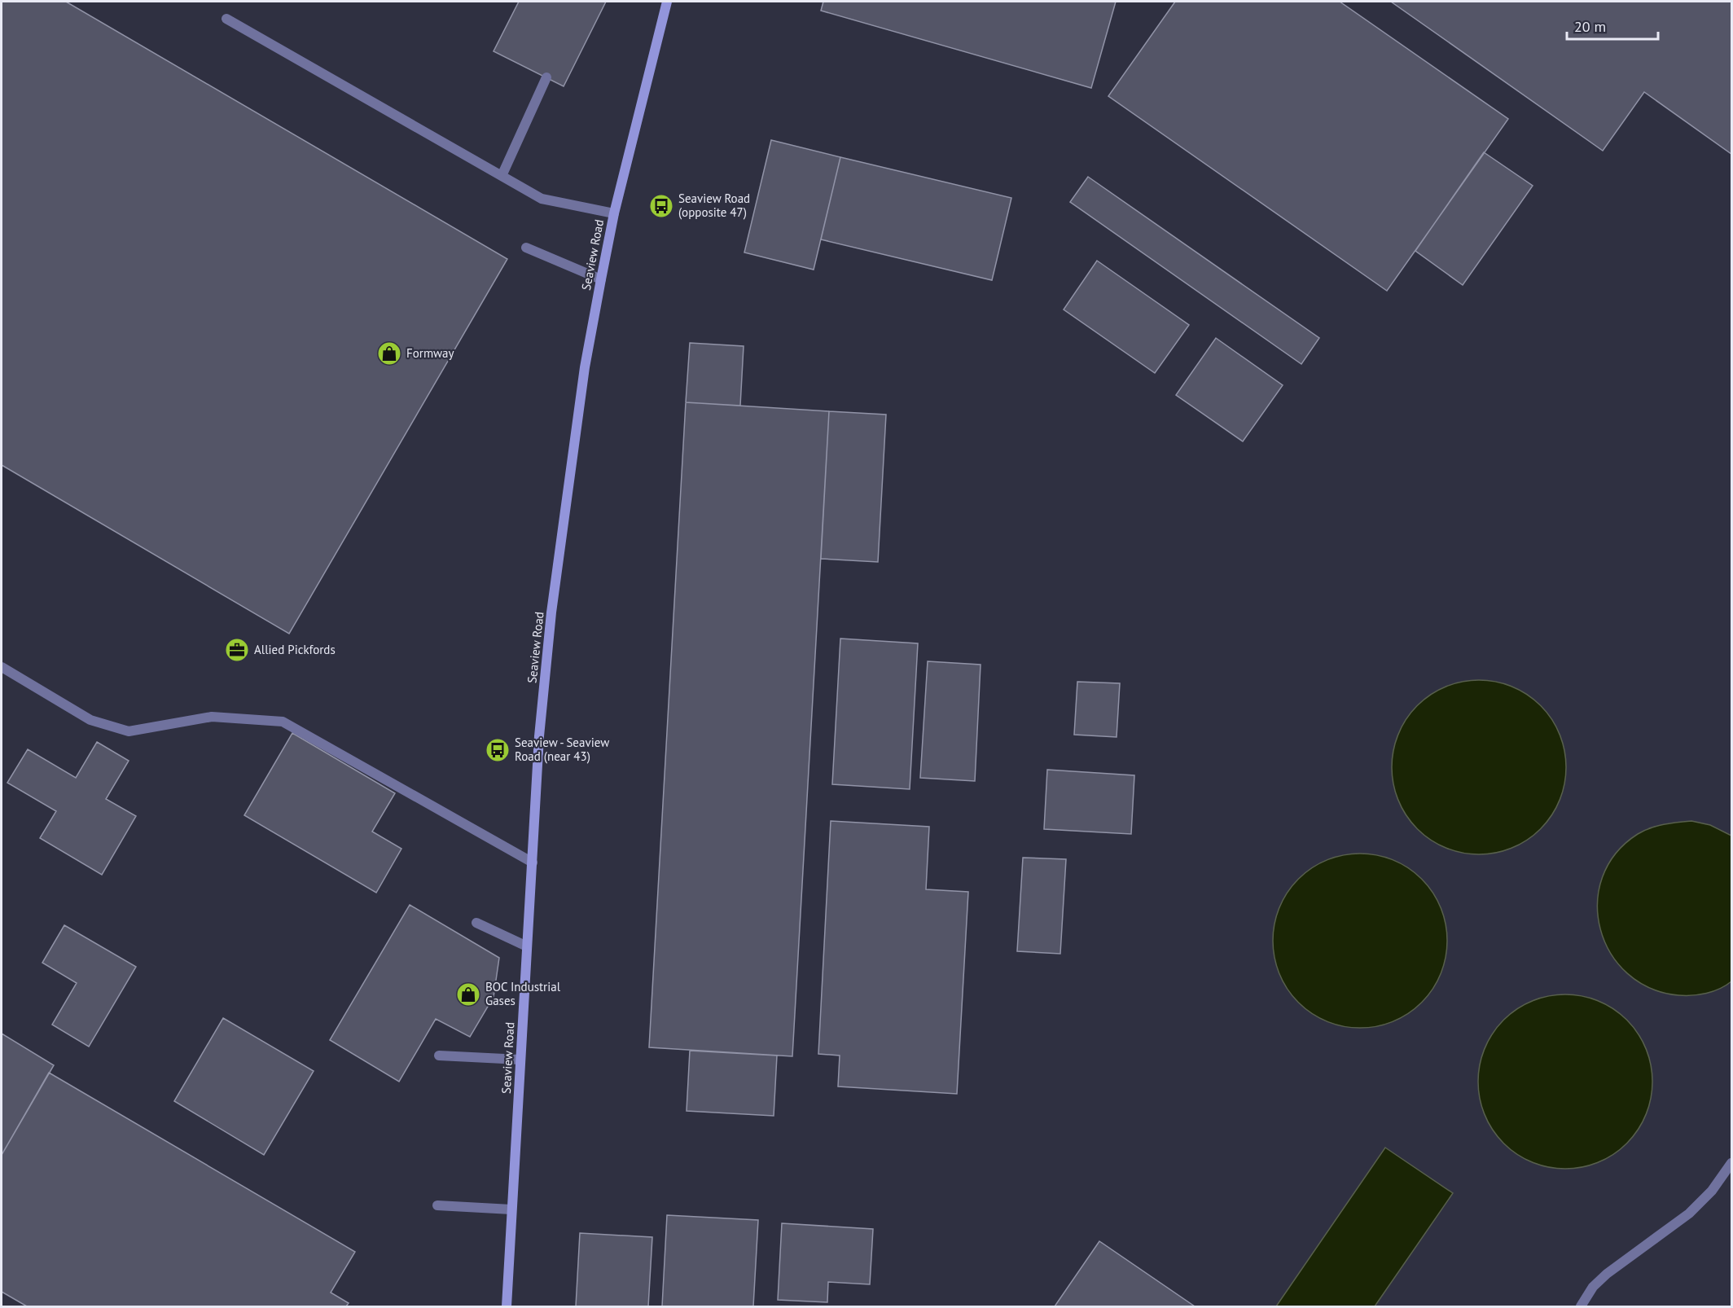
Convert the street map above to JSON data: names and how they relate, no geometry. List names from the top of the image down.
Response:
{
  "streets": {
    "main road": ["Seaview Road"]
  },
  "places": {
    "bus stop": ["Seaview Road (opposite 47)", "Seaview - Seaview Road (near 43)"],
    "shop": ["Formway", "BOC Industrial Gases"],
    "office": ["Allied Pickfords"]
  },
  "scale_bar": "20 m"
}
